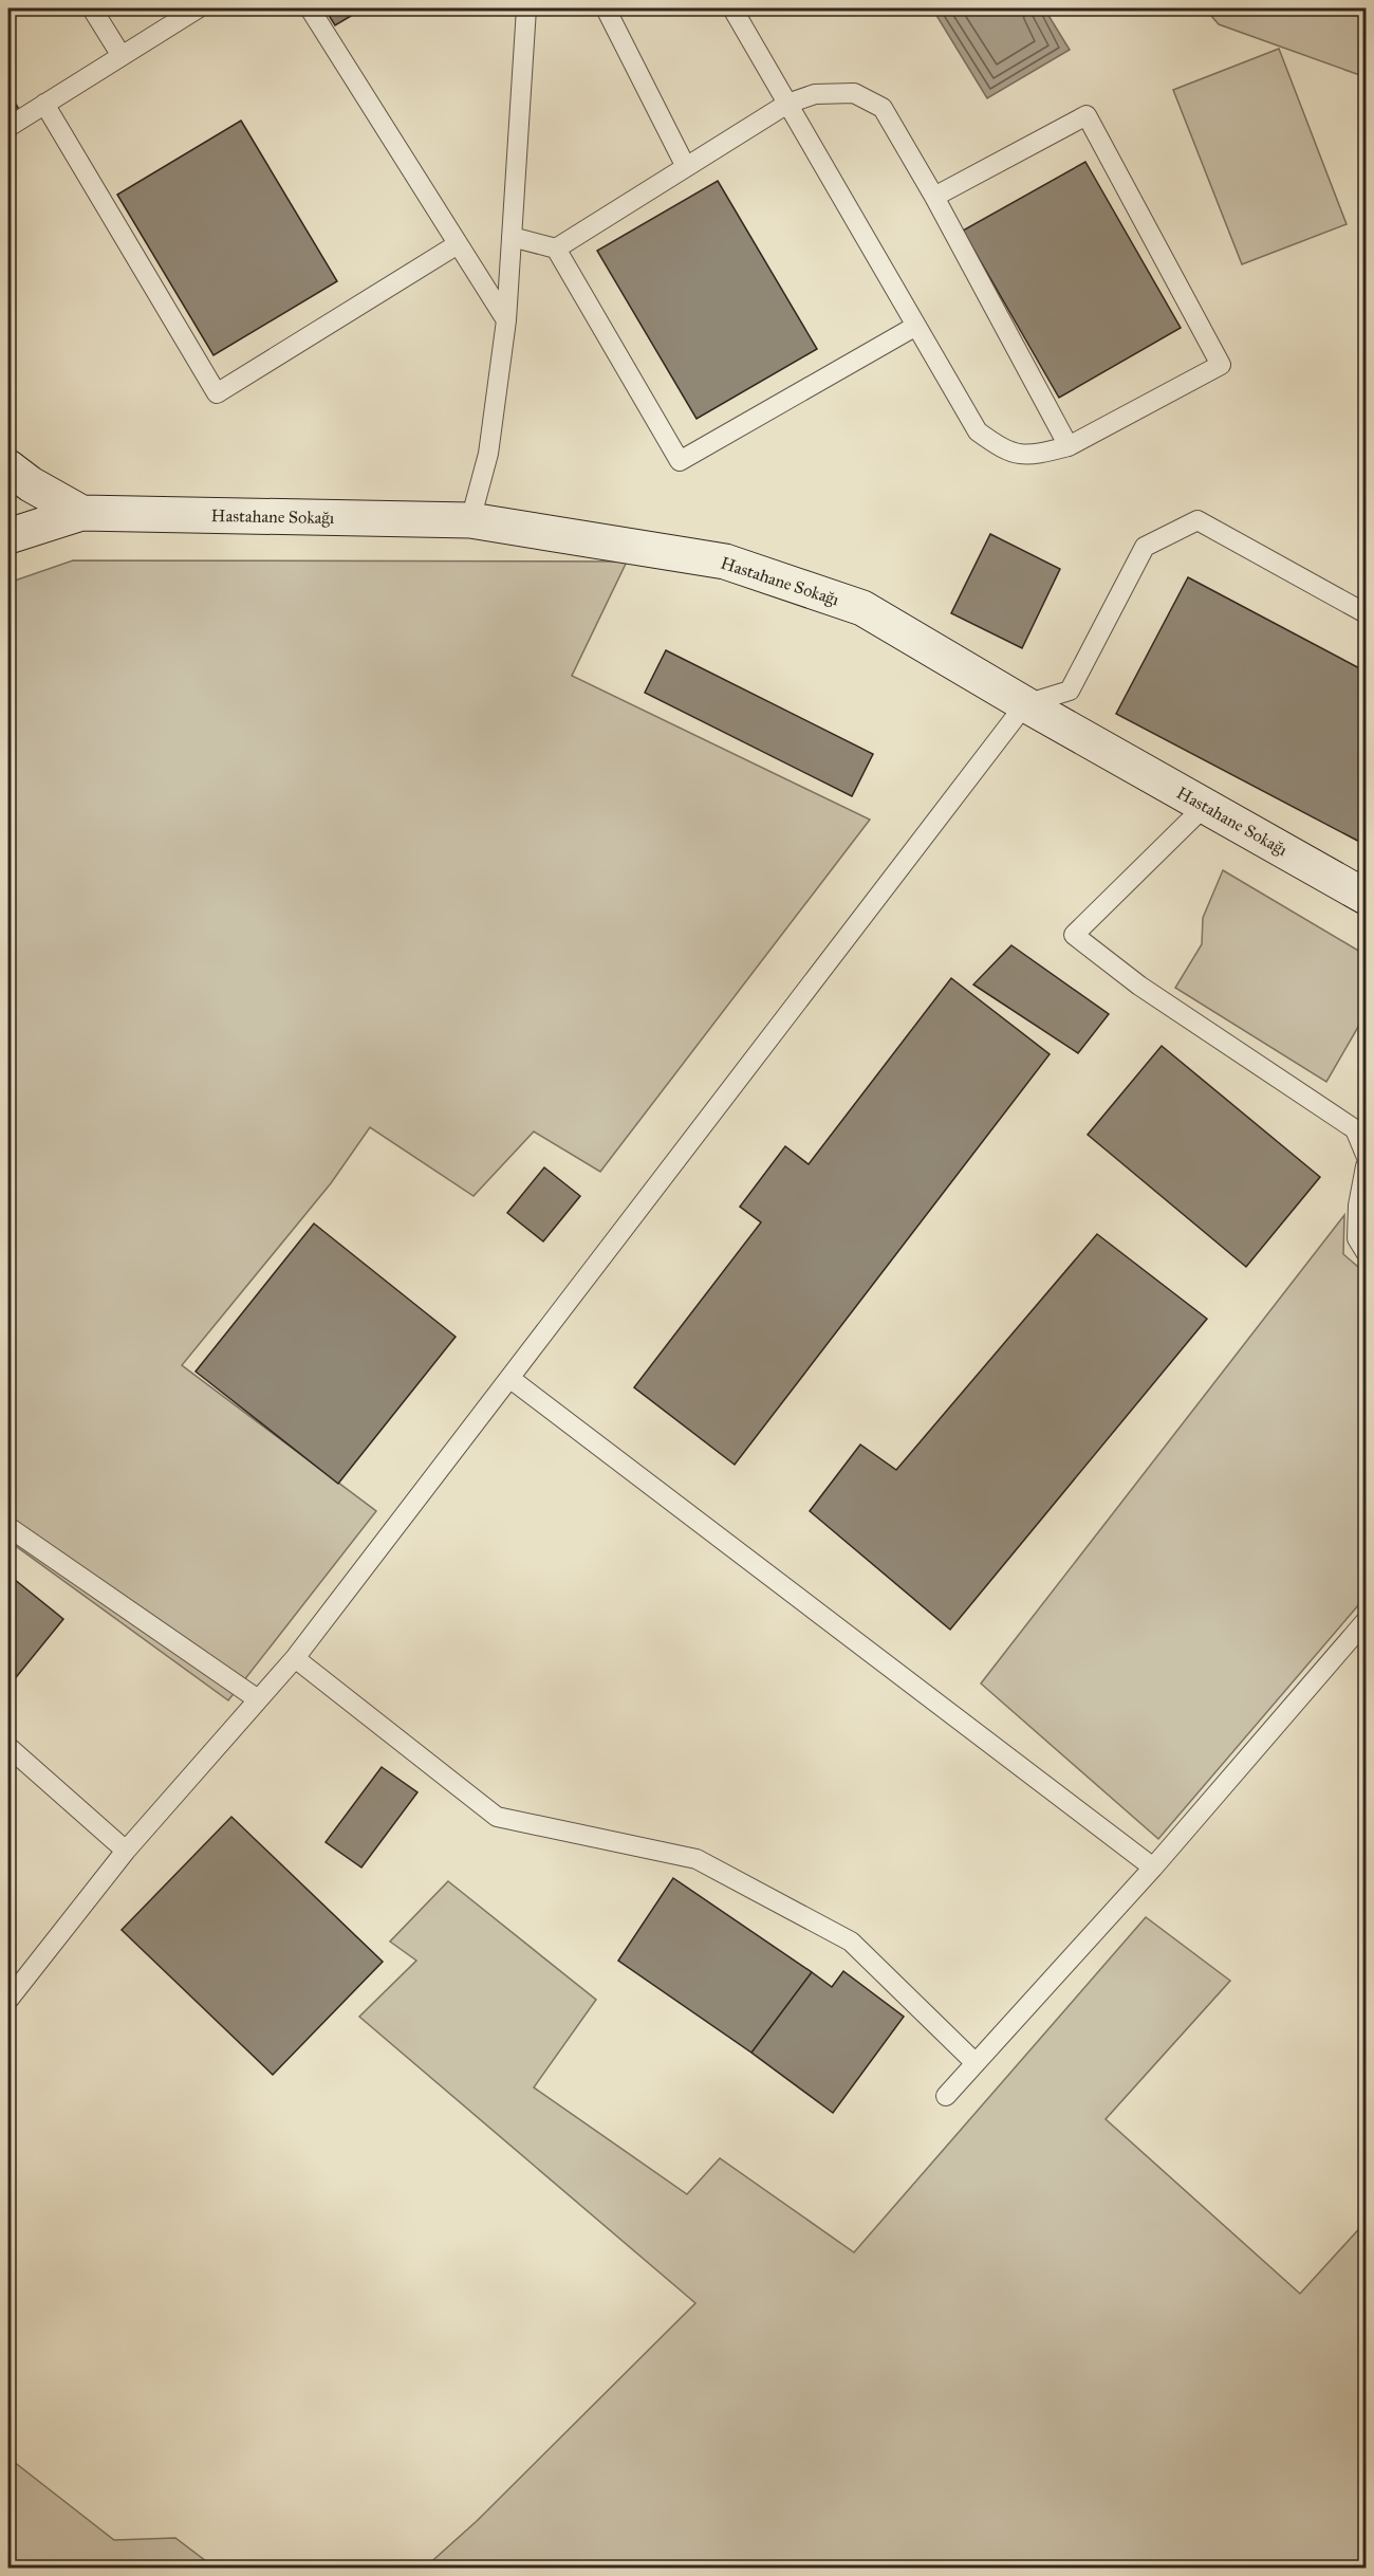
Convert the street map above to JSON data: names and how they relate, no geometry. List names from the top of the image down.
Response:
{
  "streets": {
    "street": ["Hastahane Sokağı"]
  }
}
